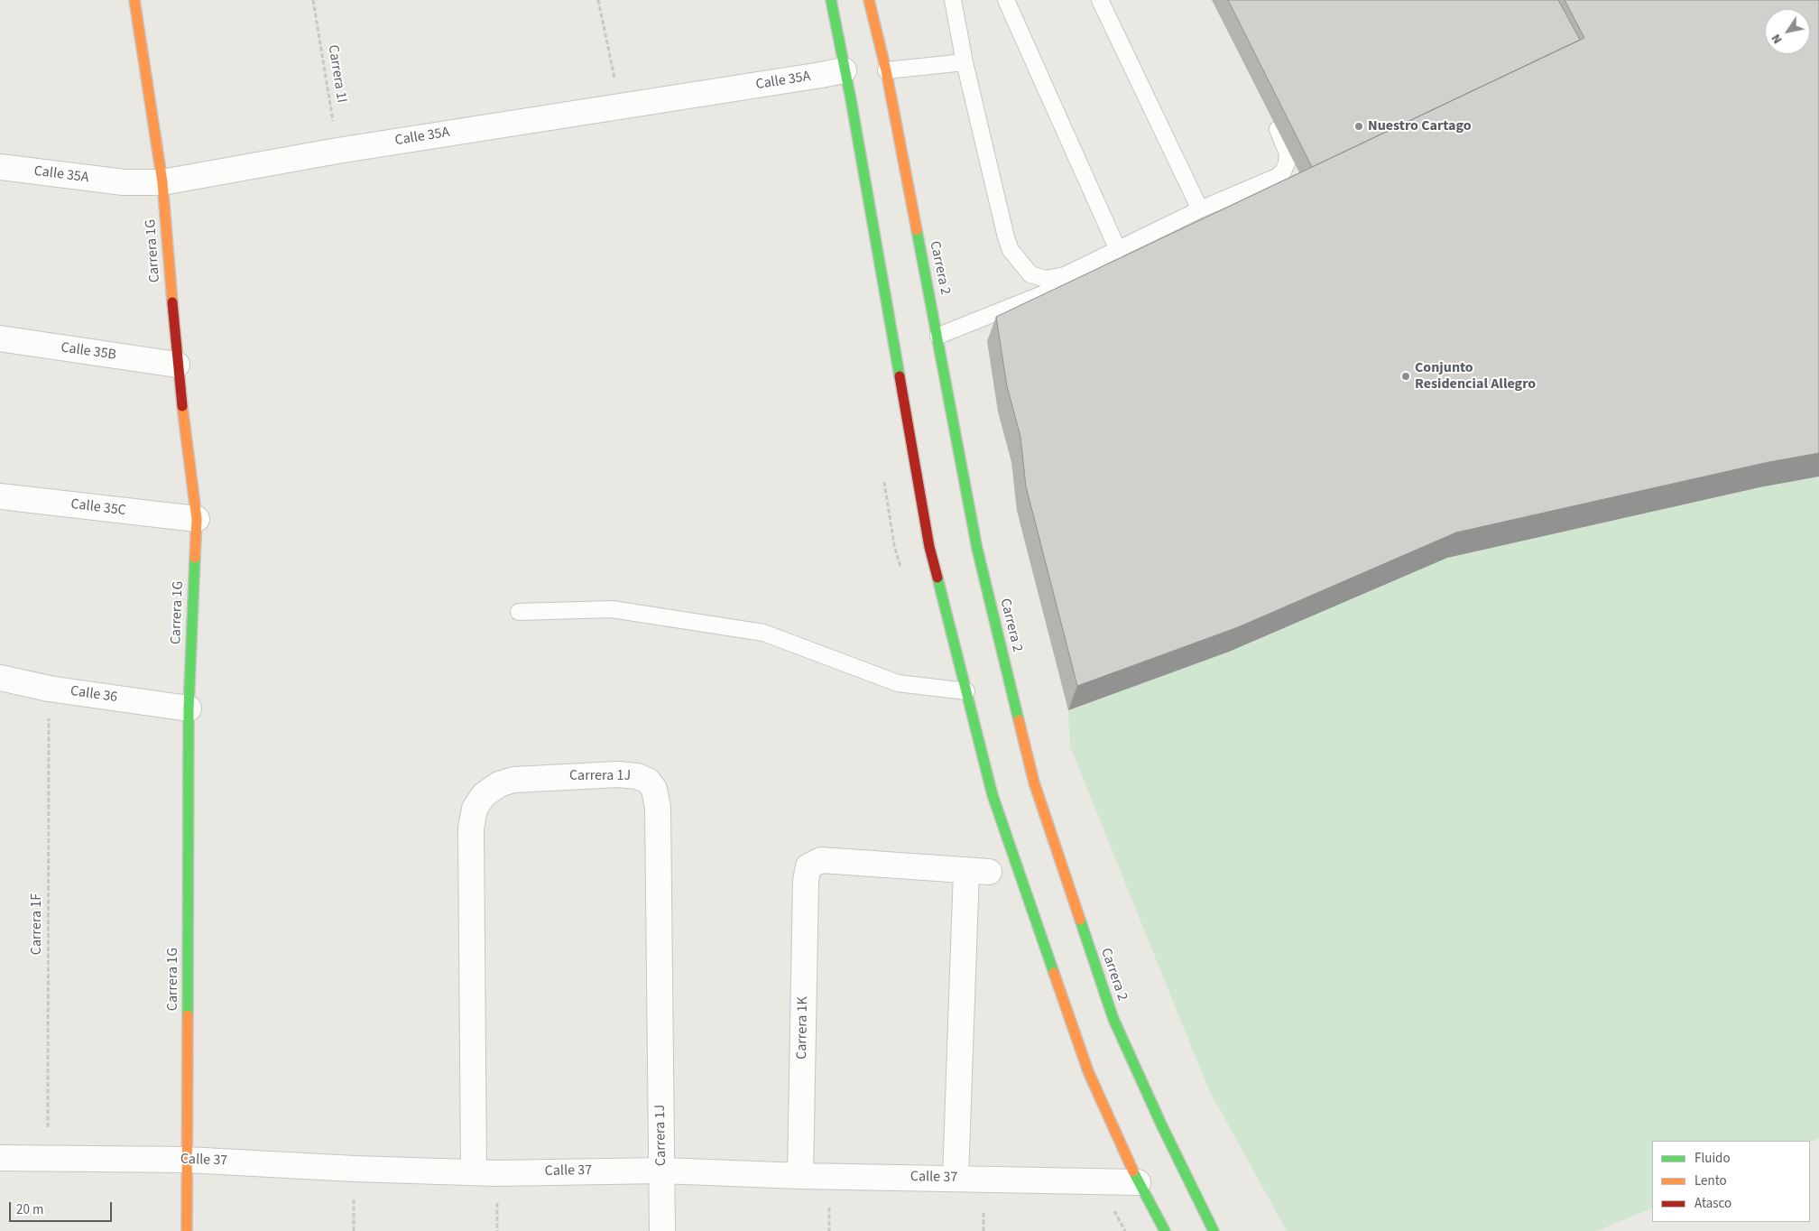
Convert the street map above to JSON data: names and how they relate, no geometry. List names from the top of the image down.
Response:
{
  "streets": {
    "main road": ["Carrera 1G", "Carrera 2"],
    "street": [
      "Calle 35A",
      "Calle 35B",
      "Calle 35C",
      "Calle 36",
      "Carrera 1J",
      "Carrera 1K",
      "Calle 37"
    ],
    "path": ["Carrera 1I", "Carrera 1F"]
  },
  "crossings": [
    ["Carrera 1I", "Calle 35A"],
    ["Calle 35A", "Carrera 1G"],
    ["Carrera 1G", "Calle 35B"],
    ["Carrera 1G", "Calle 35C"],
    ["Carrera 1G", "Calle 36"],
    ["Carrera 1G", "Calle 37"],
    ["Calle 36", "Carrera 1F"],
    ["Carrera 1J", "Calle 37"],
    ["Carrera 1F", "Calle 37"],
    ["Carrera 1K", "Calle 37"]
  ],
  "places": ["Nuestro Cartago", "Conjunto Residencial Allegro"],
  "legend": ["Fluido", "Lento", "Atasco"],
  "scale_bar": "20 m",
  "north": "bottom left"
}
